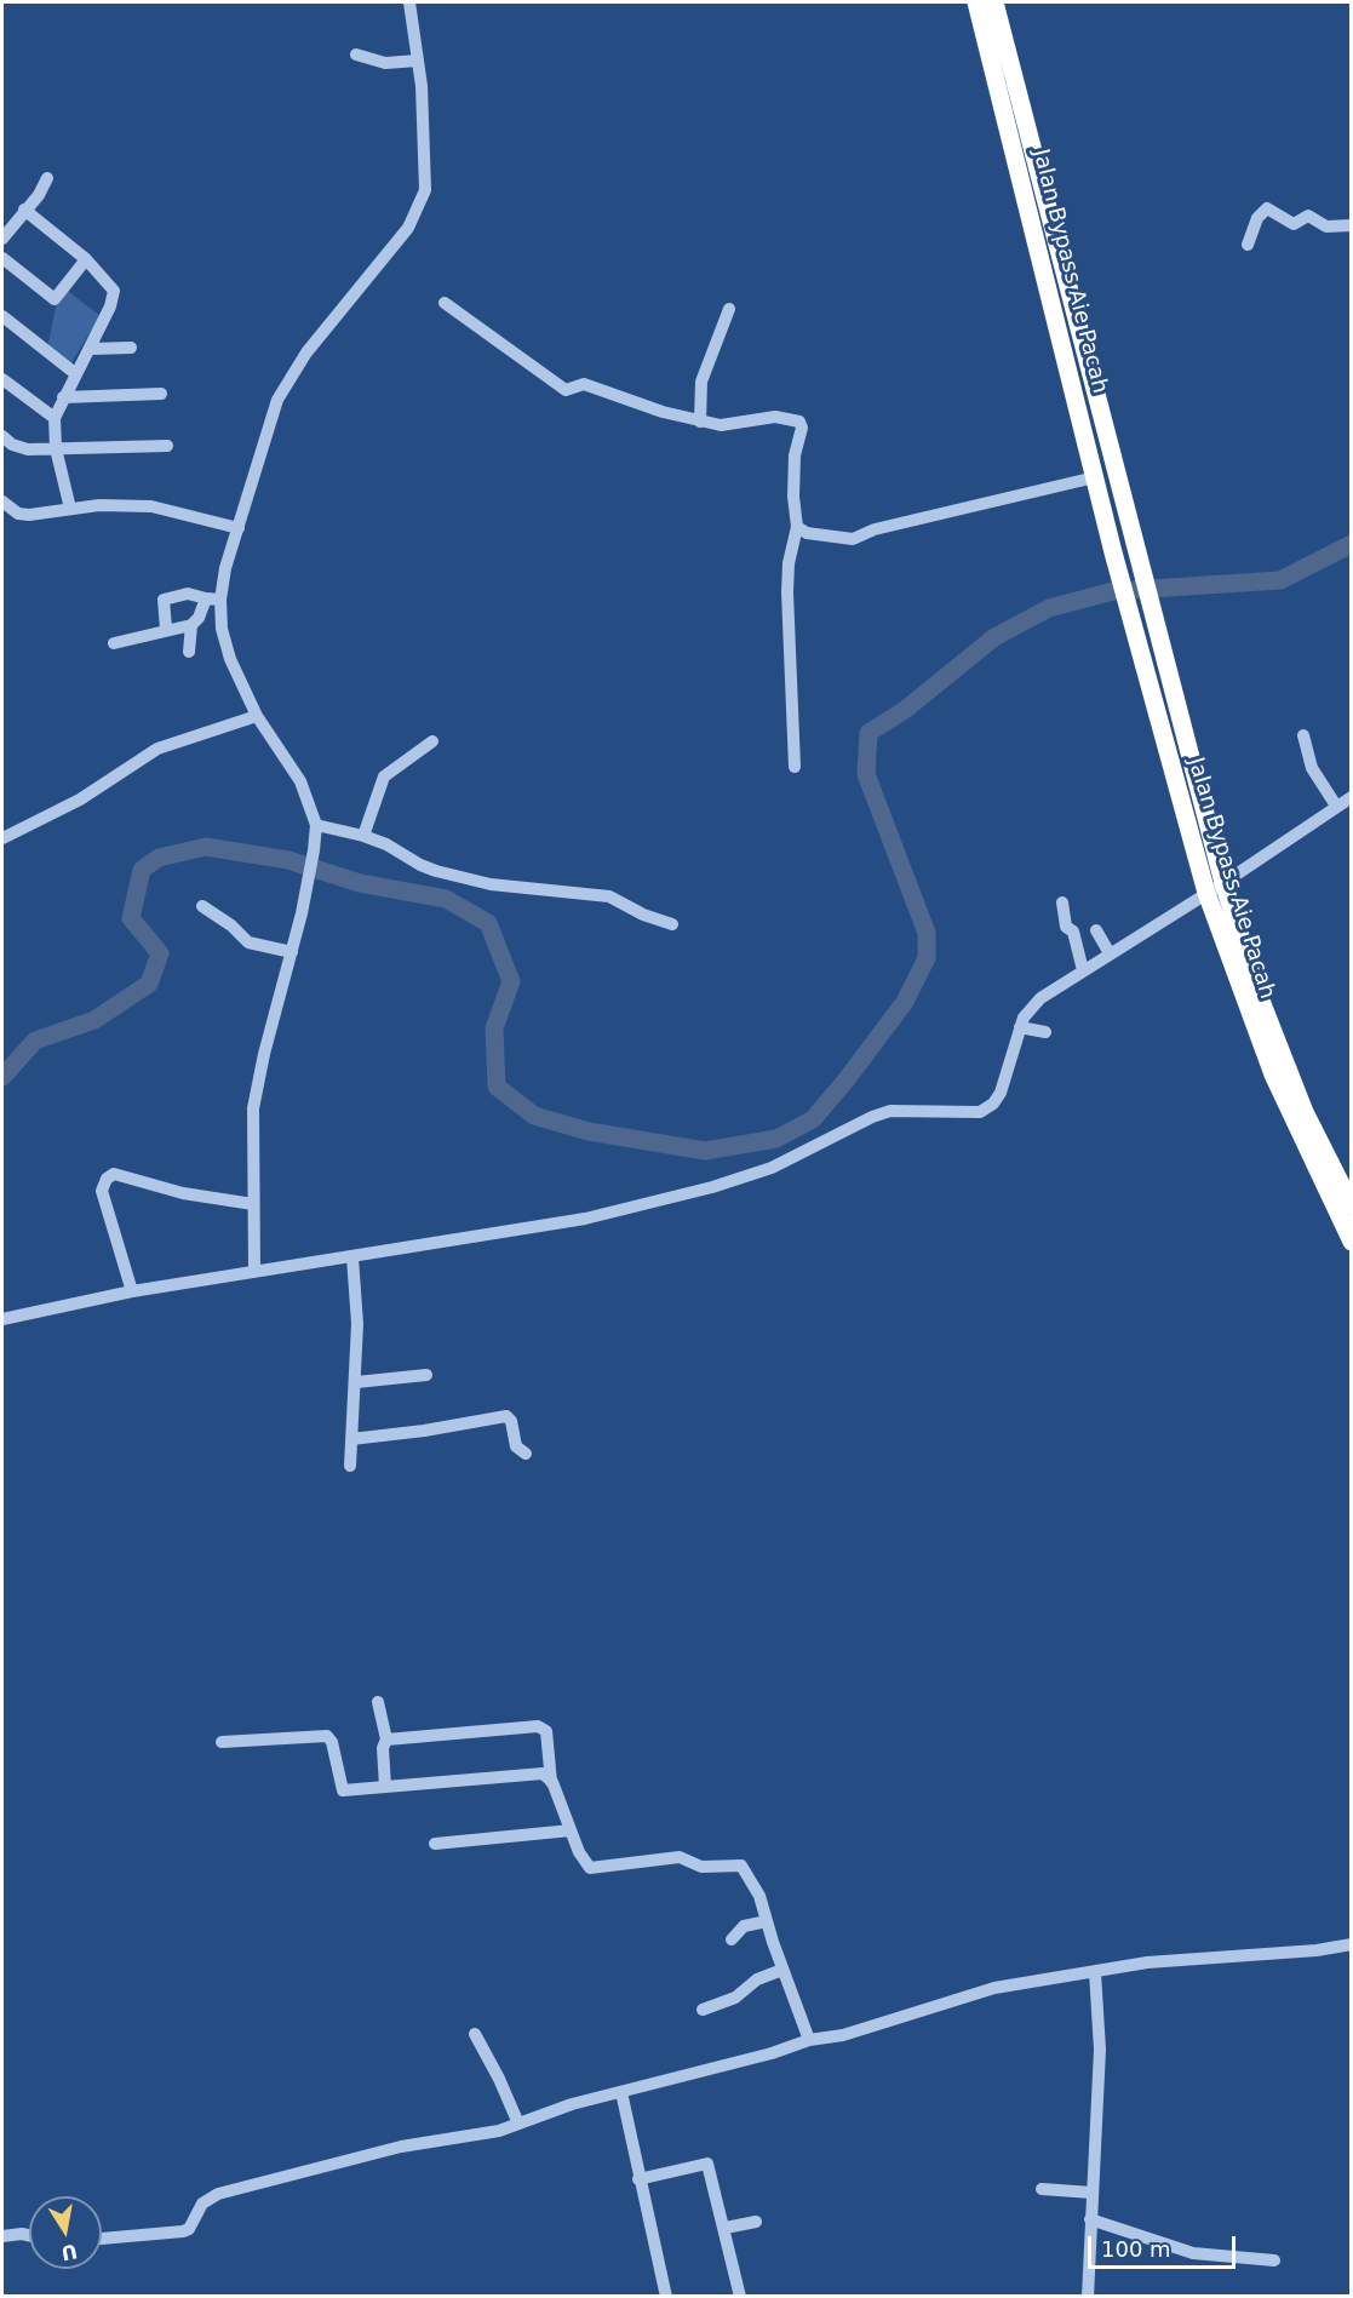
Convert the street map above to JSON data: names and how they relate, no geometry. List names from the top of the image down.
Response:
{
  "streets": {
    "highway": ["Jalan Bypass Aie Pacah"]
  },
  "scale_bar": "100 m",
  "north": "bottom"
}
